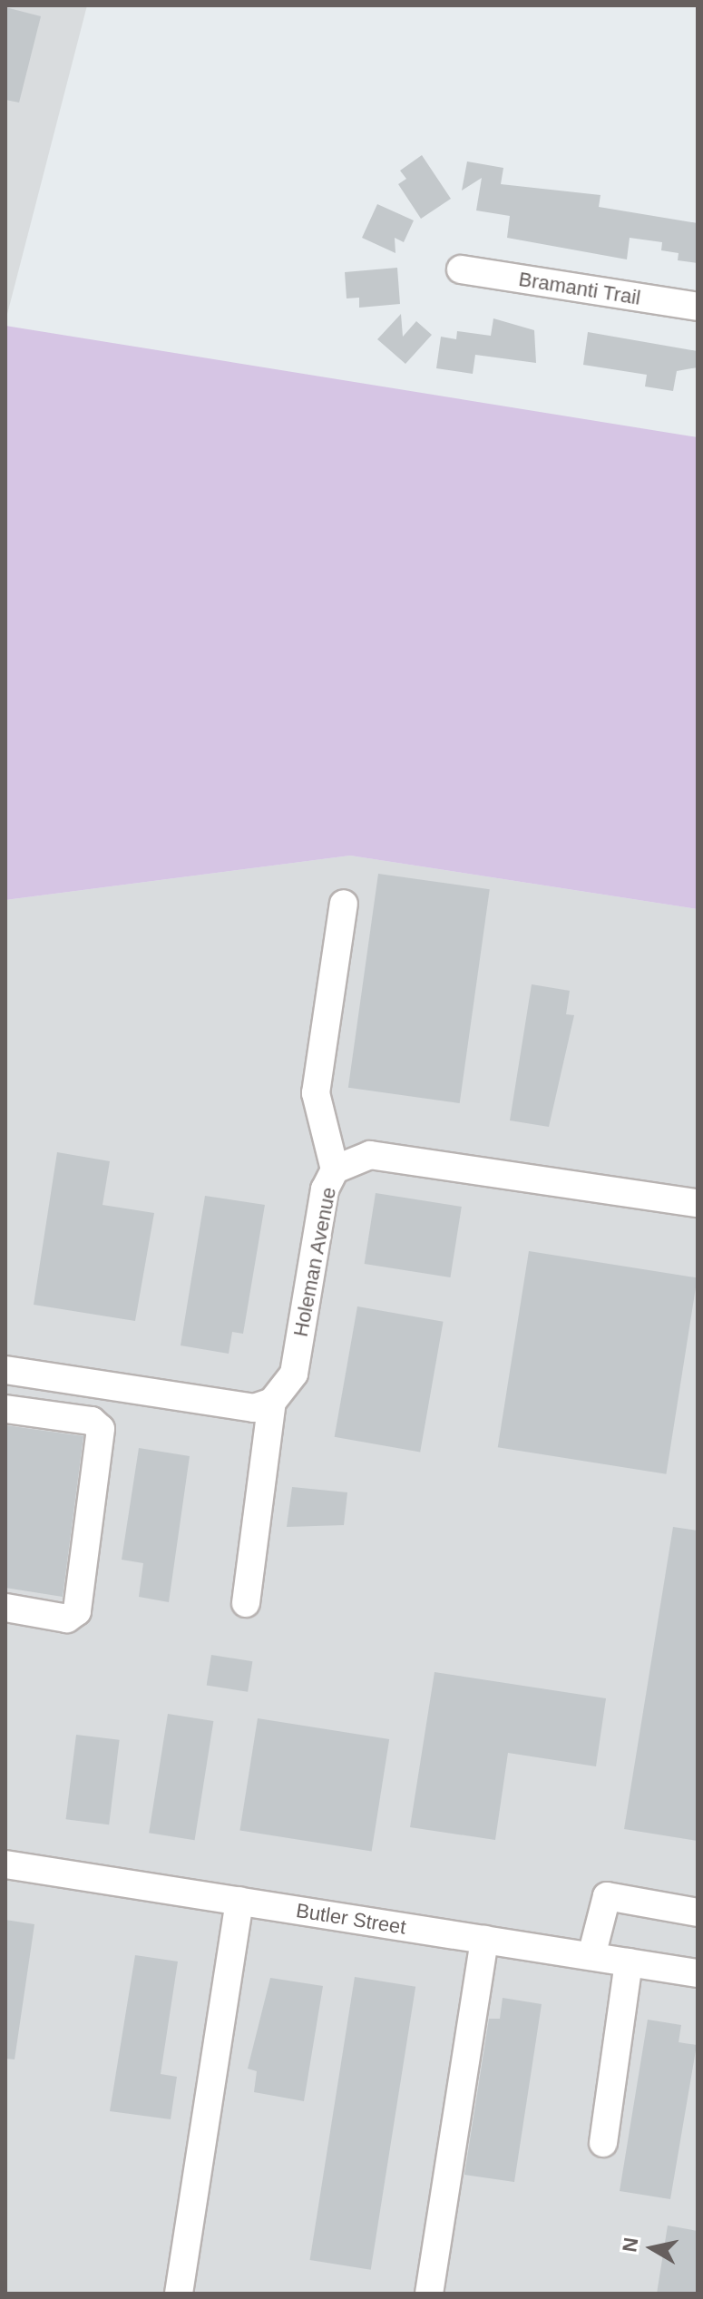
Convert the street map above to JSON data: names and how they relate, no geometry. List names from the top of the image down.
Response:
{
  "streets": {
    "street": ["Bramanti Trail", "Holeman Avenue", "Butler Street"]
  },
  "north": "left"
}
